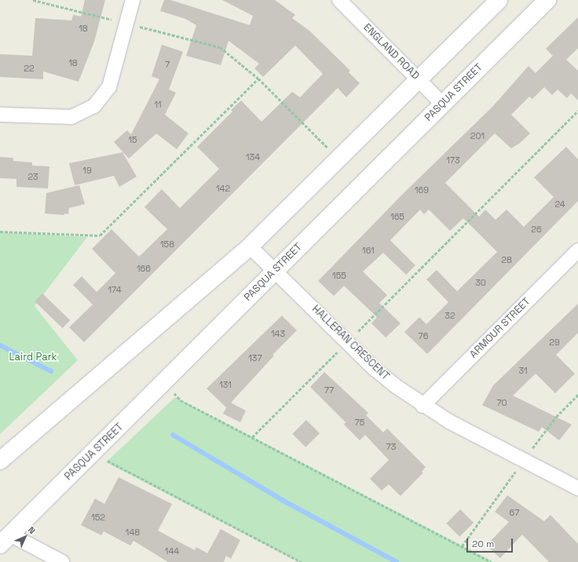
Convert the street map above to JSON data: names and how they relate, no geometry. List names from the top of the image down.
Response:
{
  "streets": {
    "main road": ["PASQUA STREET"],
    "street": ["ENGLAND ROAD", "ARMOUR STREET", "HALLERAN CRESCENT"]
  },
  "crossings": [
    ["ENGLAND ROAD", "PASQUA STREET"],
    ["PASQUA STREET", "HALLERAN CRESCENT"],
    ["ARMOUR STREET", "HALLERAN CRESCENT"]
  ],
  "parks": ["Laird Park"],
  "house_numbers": [
    "18",
    "18",
    "7",
    "22",
    "11",
    "201",
    "15",
    "134",
    "173",
    "19",
    "23",
    "142",
    "169",
    "24",
    "165",
    "26",
    "158",
    "161",
    "28",
    "166",
    "155",
    "30",
    "174",
    "32",
    "143",
    "76",
    "29",
    "137",
    "31",
    "131",
    "77",
    "70",
    "75",
    "73",
    "67",
    "152",
    "148",
    "144"
  ],
  "scale_bar": "20 m",
  "north": "top right"
}
